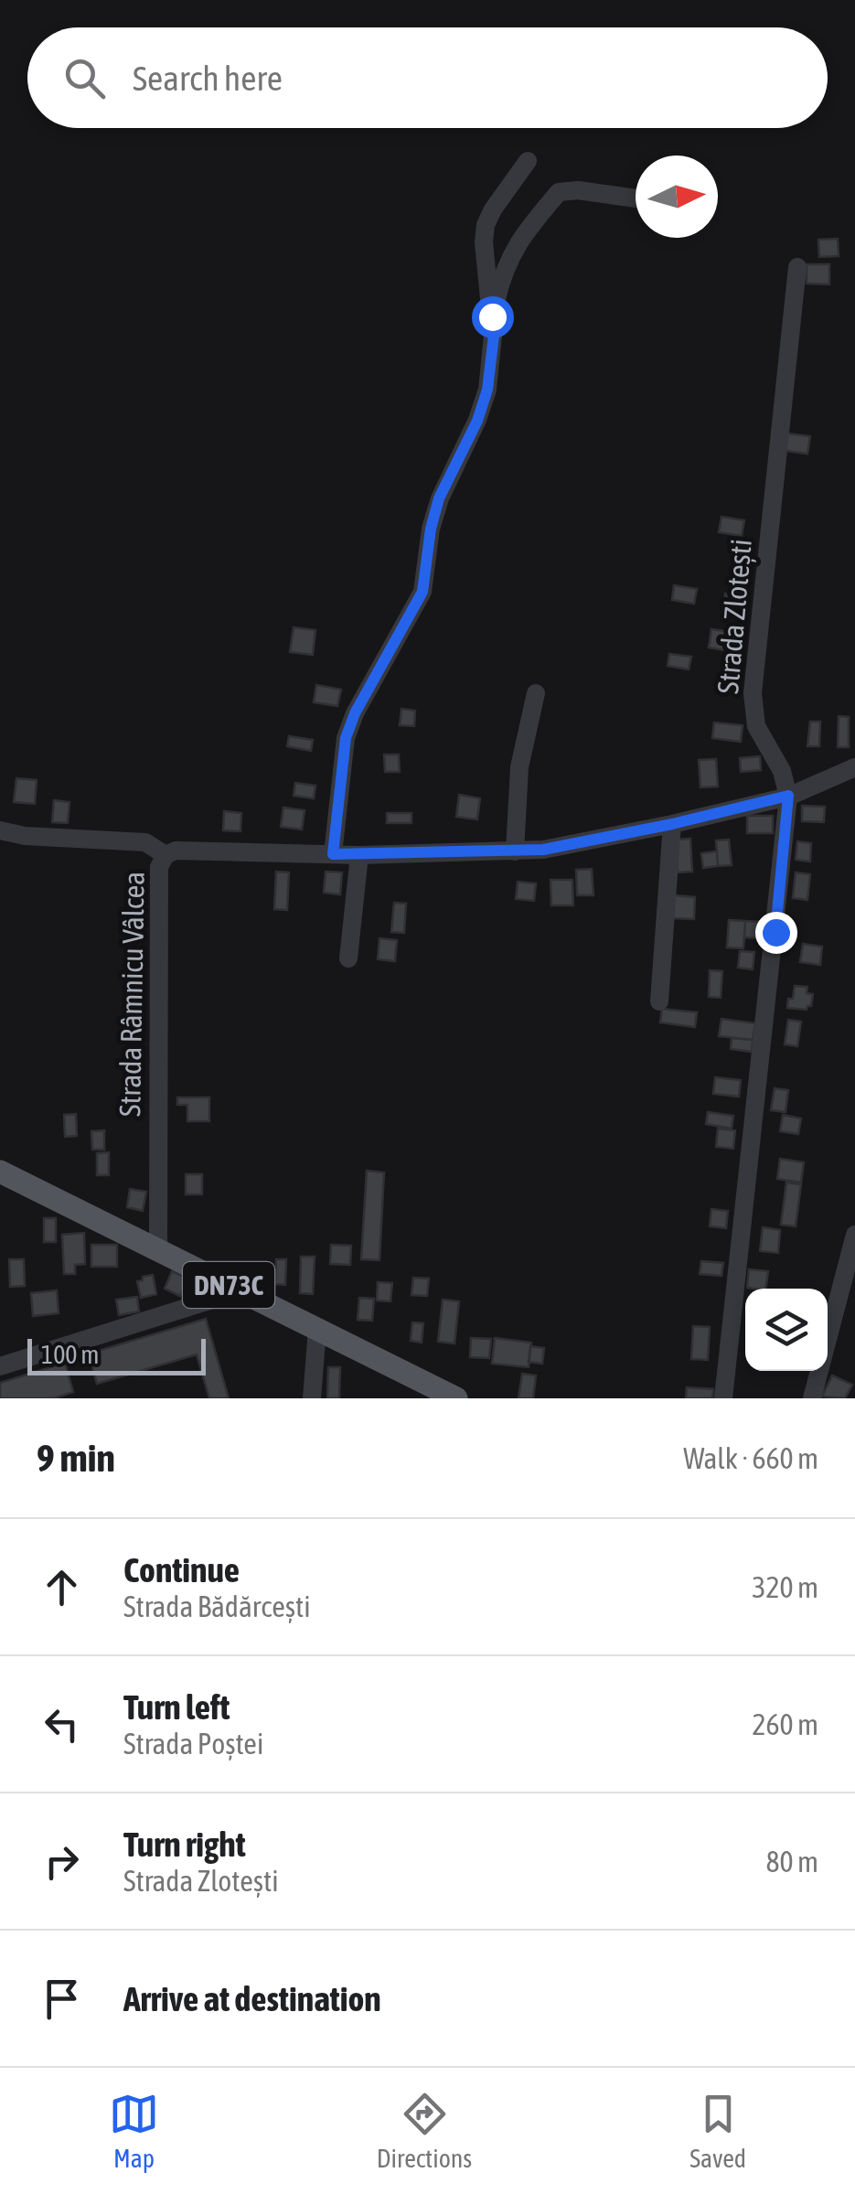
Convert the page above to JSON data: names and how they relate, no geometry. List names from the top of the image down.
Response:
{
  "streets": {
    "main road": ["DN73C"],
    "street": ["Strada Zlotești", "Strada Râmnicu Vâlcea"]
  },
  "crossings": [
    ["Strada Râmnicu Vâlcea", "DN73C"]
  ],
  "scale_bar": "100 m",
  "north": "right",
  "page": {
    "search": "Search here",
    "scale": "100 m",
    "heading": ["9 min", "Walk · 660 m"],
    "list": [
      ["Continue", "Strada Bădărcești", "320 m"],
      ["Turn left", "Strada Poștei", "260 m"],
      ["Turn right", "Strada Zlotești", "80 m"],
      "Arrive at destination"
    ],
    "nav": ["Map", "Directions", "Saved"]
  }
}
